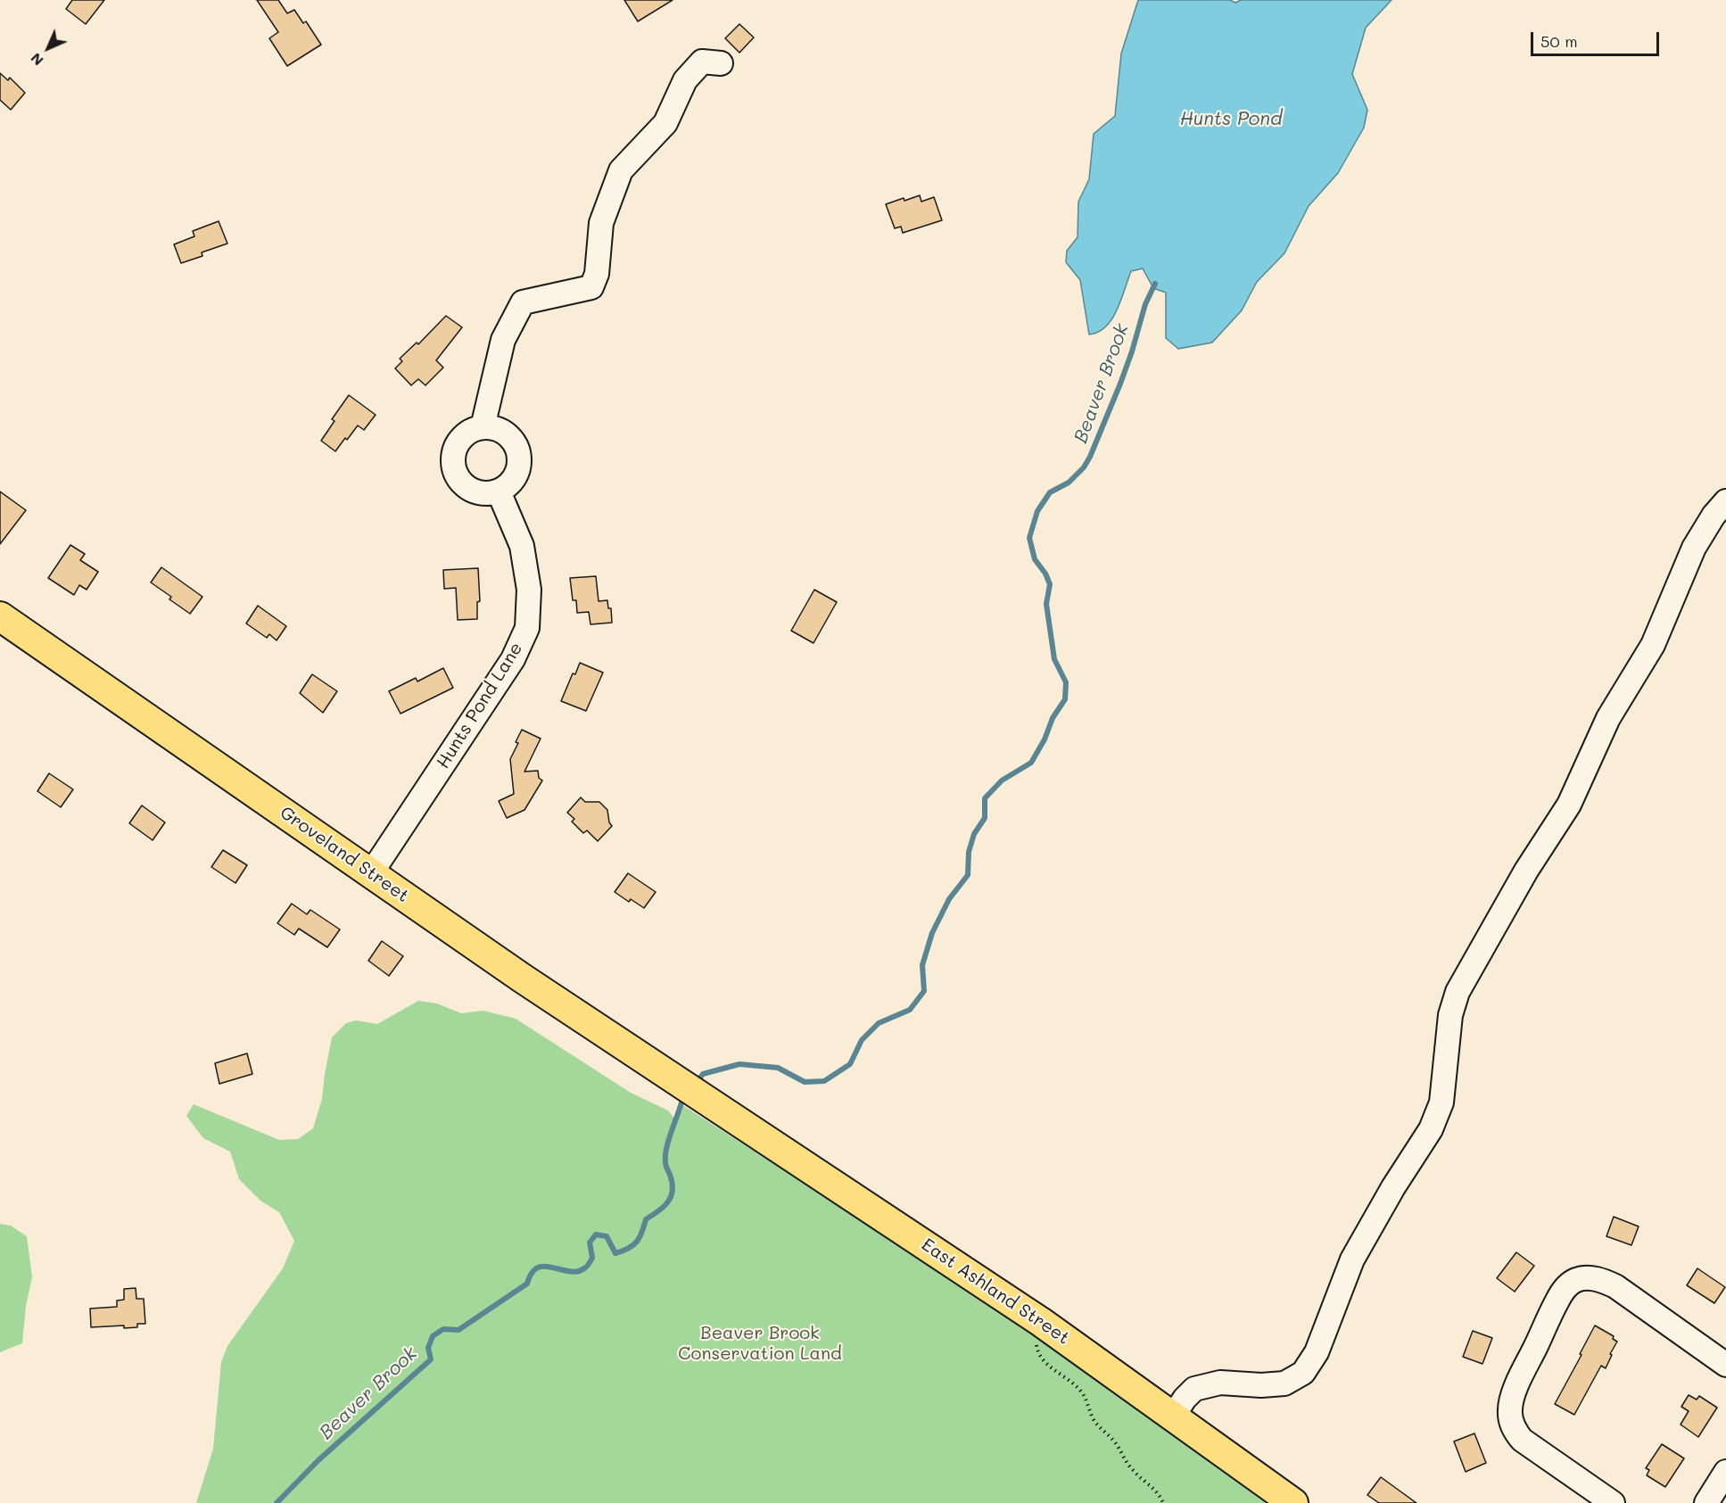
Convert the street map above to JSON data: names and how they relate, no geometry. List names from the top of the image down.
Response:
{
  "streets": {
    "main road": ["Groveland Street", "East Ashland Street"],
    "street": ["Hunts Pond Lane"]
  },
  "crossings": [
    ["Hunts Pond Lane", "Groveland Street"],
    ["Groveland Street", "East Ashland Street"]
  ],
  "water": ["Hunts Pond", "Beaver Brook"],
  "parks": ["Beaver Brook Conservation Land"],
  "scale_bar": "50 m",
  "north": "bottom left"
}
